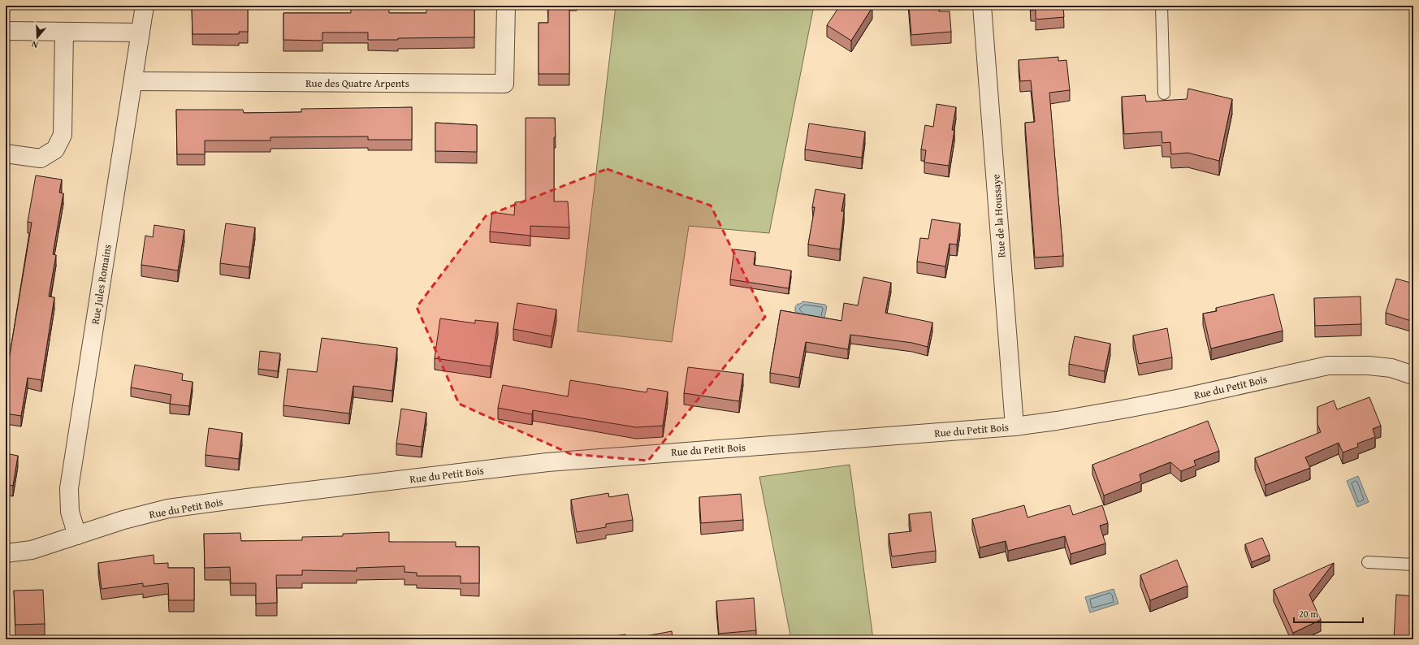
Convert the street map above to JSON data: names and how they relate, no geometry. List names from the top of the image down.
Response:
{
  "streets": {
    "street": [
      "Rue des Quatre Arpents",
      "Rue de la Houssaye",
      "Rue Jules Romains",
      "Rue du Petit Bois"
    ]
  },
  "crossings": [
    ["Rue des Quatre Arpents", "Rue Jules Romains"],
    ["Rue de la Houssaye", "Rue du Petit Bois"],
    ["Rue Jules Romains", "Rue du Petit Bois"]
  ],
  "scale_bar": "20 m",
  "north": "bottom"
}
